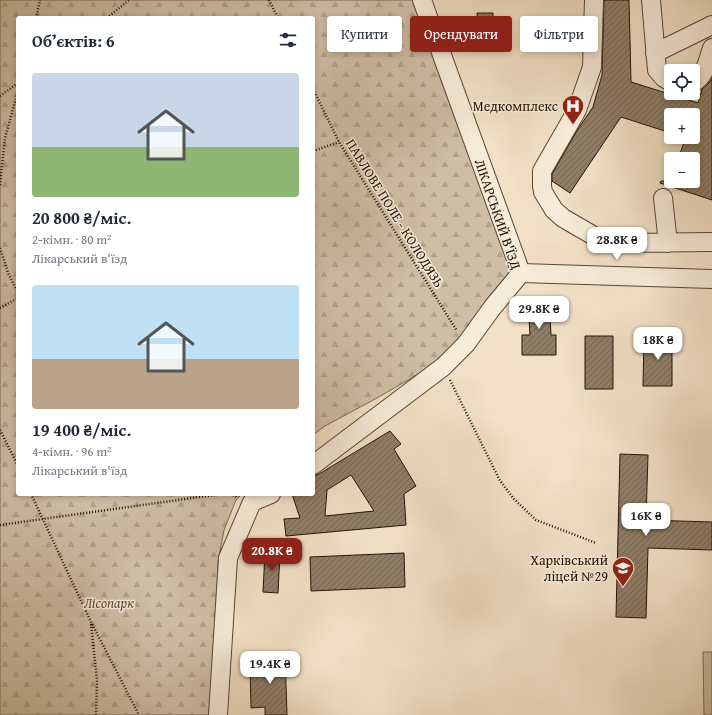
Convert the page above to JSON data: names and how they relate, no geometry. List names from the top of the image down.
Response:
{
  "streets": {
    "street": ["ЛІКАРСЬКИЙ В'ЇЗД"],
    "path": ["ПАВЛОВЕ ПОЛЕ - КОЛОДЯЗЬ"]
  },
  "crossings": [
    ["ПАВЛОВЕ ПОЛЕ - КОЛОДЯЗЬ", "ЛІКАРСЬКИЙ В'ЇЗД"]
  ],
  "parks": ["Лісопарк"],
  "places": {
    "hospital": ["Медкомплекс"],
    "school or university": ["Харківський ліцей №29"]
  },
  "page": {
    "chip": ["Купити", "Орендувати", "Фільтри"],
    "heading": "Об’єктів: 6",
    "map_buttons": ["+", "−"],
    "list": [
      {
        "name": "20 800 ₴/міс.",
        "note": "2-кімн. · 80 m² · Лікарський в'їзд"
      },
      {
        "name": "19 400 ₴/міс.",
        "note": "4-кімн. · 96 m² · Лікарський в'їзд"
      }
    ],
    "price": [
      "28.8K ₴",
      "29.8K ₴",
      "18K ₴",
      "16K ₴",
      "20.8K ₴",
      "19.4K ₴"
    ]
  }
}
